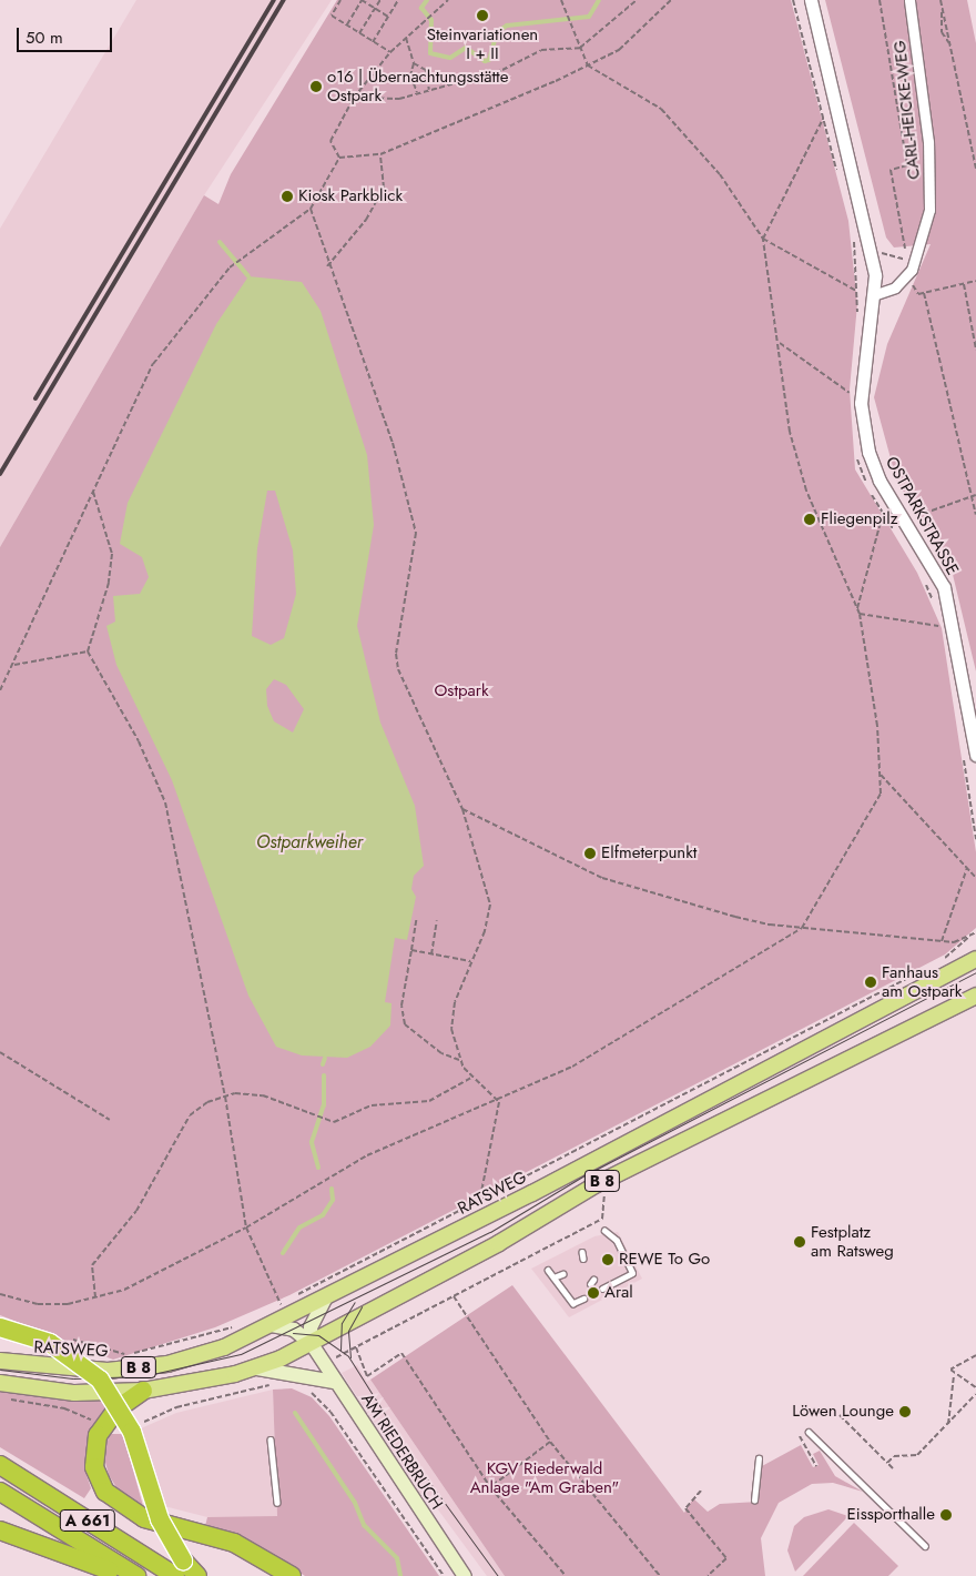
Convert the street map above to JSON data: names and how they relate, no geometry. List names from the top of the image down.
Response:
{
  "streets": {
    "highway": ["A 661"],
    "main road": ["B 8", "RATSWEG", "AM RIEDERBRUCH"],
    "street": ["CARL-HEICKE-WEG", "OSTPARKSTRASSE"]
  },
  "crossings": [
    ["CARL-HEICKE-WEG", "OSTPARKSTRASSE"],
    ["B 8", "AM RIEDERBRUCH"]
  ],
  "water": ["Ostparkweiher"],
  "parks": ["Ostpark", "KGV Riederwald Anlage \"Am Graben\""],
  "places": [
    "Steinvariationen I + II",
    "o16 | Übernachtungsstätte Ostpark",
    "Kiosk Parkblick",
    "Fliegenpilz",
    "Elfmeterpunkt",
    "Fanhaus am Ostpark",
    "Festplatz am Ratsweg",
    "REWE To Go",
    "Aral",
    "Löwen Lounge",
    "Eissporthalle"
  ],
  "scale_bar": "50 m"
}
